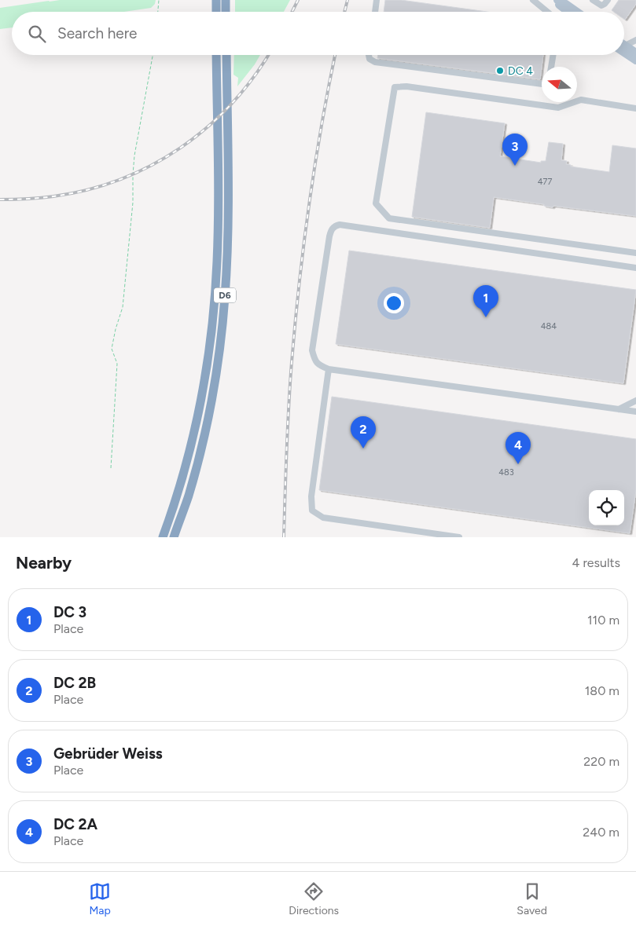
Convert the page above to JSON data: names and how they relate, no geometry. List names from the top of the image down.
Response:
{
  "streets": {
    "highway": ["D6"]
  },
  "places": ["DC 4"],
  "house_numbers": ["477", "484", "483"],
  "north": "left",
  "page": {
    "search": "Search here",
    "pins": [
      "3",
      "1",
      "2",
      "4"
    ],
    "heading": ["Nearby", "4 results"],
    "list": [
      {
        "mark": "1",
        "name": "DC 3",
        "note": "Place",
        "value": "110 m"
      },
      {
        "mark": "2",
        "name": "DC 2B",
        "note": "Place",
        "value": "180 m"
      },
      {
        "mark": "3",
        "name": "Gebrüder Weiss",
        "note": "Place",
        "value": "220 m"
      },
      {
        "mark": "4",
        "name": "DC 2A",
        "note": "Place",
        "value": "240 m"
      }
    ],
    "nav": ["Map", "Directions", "Saved"]
  }
}
